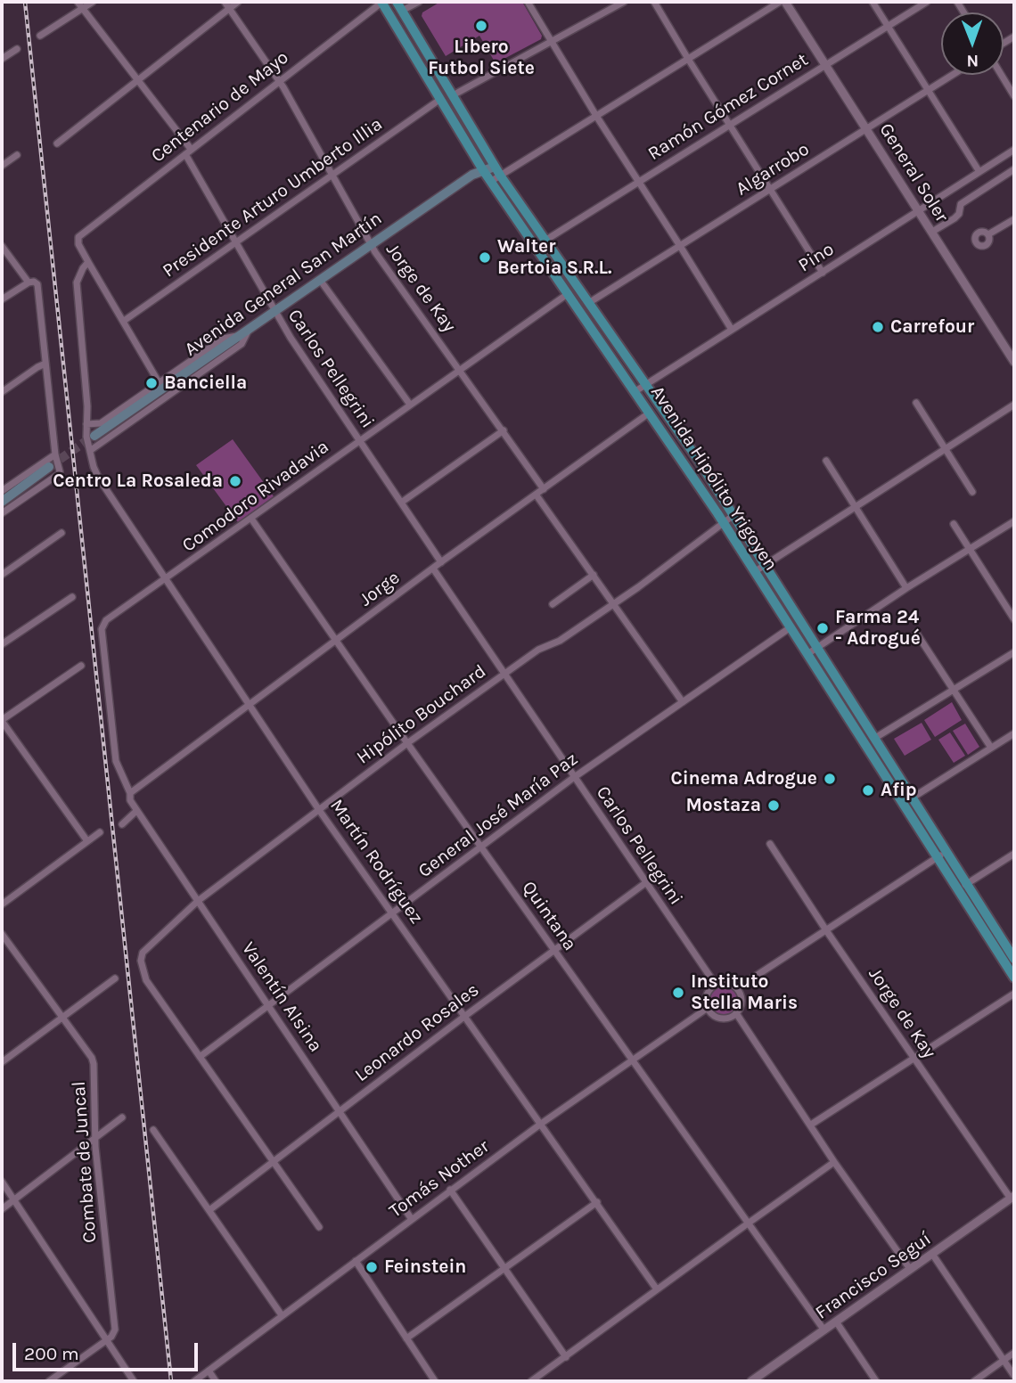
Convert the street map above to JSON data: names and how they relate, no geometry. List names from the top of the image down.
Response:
{
  "streets": {
    "main road": ["Avenida General San Martín", "Avenida Hipólito Yrigoyen"],
    "street": [
      "Centenario de Mayo",
      "Ramón Gómez Cornet",
      "Algarrobo",
      "General Soler",
      "Presidente Arturo Umberto Illia",
      "Pino",
      "Jorge de Kay",
      "Carlos Pellegrini",
      "Comodoro Rivadavia",
      "Jorge",
      "Hipólito Bouchard",
      "General José María Paz",
      "Martín Rodríguez",
      "Quintana",
      "Valentín Alsina",
      "Leonardo Rosales",
      "Combate de Juncal",
      "Tomás Nother",
      "Francisco Seguí"
    ]
  },
  "crossings": [
    ["Centenario de Mayo", "Jorge de Kay"],
    ["Centenario de Mayo", "Carlos Pellegrini"],
    ["Centenario de Mayo", "Avenida Hipólito Yrigoyen"],
    ["Centenario de Mayo", "Martín Rodríguez"],
    ["Ramón Gómez Cornet", "General Soler"],
    ["Ramón Gómez Cornet", "Avenida Hipólito Yrigoyen"],
    ["Algarrobo", "General Soler"],
    ["Algarrobo", "Avenida Hipólito Yrigoyen"],
    ["General Soler", "Pino"],
    ["Presidente Arturo Umberto Illia", "Jorge de Kay"],
    ["Presidente Arturo Umberto Illia", "Carlos Pellegrini"],
    ["Presidente Arturo Umberto Illia", "Avenida Hipólito Yrigoyen"],
    ["Pino", "Avenida Hipólito Yrigoyen"],
    ["Avenida General San Martín", "Jorge de Kay"],
    ["Avenida General San Martín", "Carlos Pellegrini"],
    ["Avenida General San Martín", "Avenida Hipólito Yrigoyen"],
    ["Avenida General San Martín", "Martín Rodríguez"],
    ["Jorge de Kay", "Comodoro Rivadavia"],
    ["Jorge de Kay", "Jorge"],
    ["Jorge de Kay", "Francisco Seguí"],
    ["Carlos Pellegrini", "Comodoro Rivadavia"],
    ["Carlos Pellegrini", "Jorge"],
    ["Carlos Pellegrini", "Hipólito Bouchard"],
    ["Carlos Pellegrini", "General José María Paz"],
    ["Carlos Pellegrini", "Leonardo Rosales"],
    ["Carlos Pellegrini", "Tomás Nother"],
    ["Avenida Hipólito Yrigoyen", "Comodoro Rivadavia"],
    ["Avenida Hipólito Yrigoyen", "Jorge"],
    ["Avenida Hipólito Yrigoyen", "Hipólito Bouchard"],
    ["Avenida Hipólito Yrigoyen", "General José María Paz"],
    ["Comodoro Rivadavia", "Jorge"],
    ["Comodoro Rivadavia", "Martín Rodríguez"],
    ["Comodoro Rivadavia", "Quintana"],
    ["Comodoro Rivadavia", "Valentín Alsina"],
    ["Jorge", "Martín Rodríguez"],
    ["Jorge", "Quintana"],
    ["Jorge", "Valentín Alsina"],
    ["Hipólito Bouchard", "General José María Paz"],
    ["Hipólito Bouchard", "Martín Rodríguez"],
    ["Hipólito Bouchard", "Quintana"],
    ["Hipólito Bouchard", "Valentín Alsina"],
    ["General José María Paz", "Martín Rodríguez"],
    ["General José María Paz", "Quintana"],
    ["General José María Paz", "Valentín Alsina"],
    ["Martín Rodríguez", "Leonardo Rosales"],
    ["Martín Rodríguez", "Tomás Nother"],
    ["Quintana", "Leonardo Rosales"],
    ["Quintana", "Tomás Nother"],
    ["Quintana", "Francisco Seguí"],
    ["Valentín Alsina", "Leonardo Rosales"],
    ["Valentín Alsina", "Tomás Nother"]
  ],
  "places": [
    "Libero Futbol Siete",
    "Walter Bertoia S.R.L.",
    "Carrefour",
    "Banciella",
    "Centro La Rosaleda",
    "Farma 24 - Adrogué",
    "Cinema Adrogue",
    "Afip",
    "Mostaza",
    "Instituto Stella Maris",
    "Feinstein"
  ],
  "scale_bar": "200 m",
  "north": "bottom"
}
